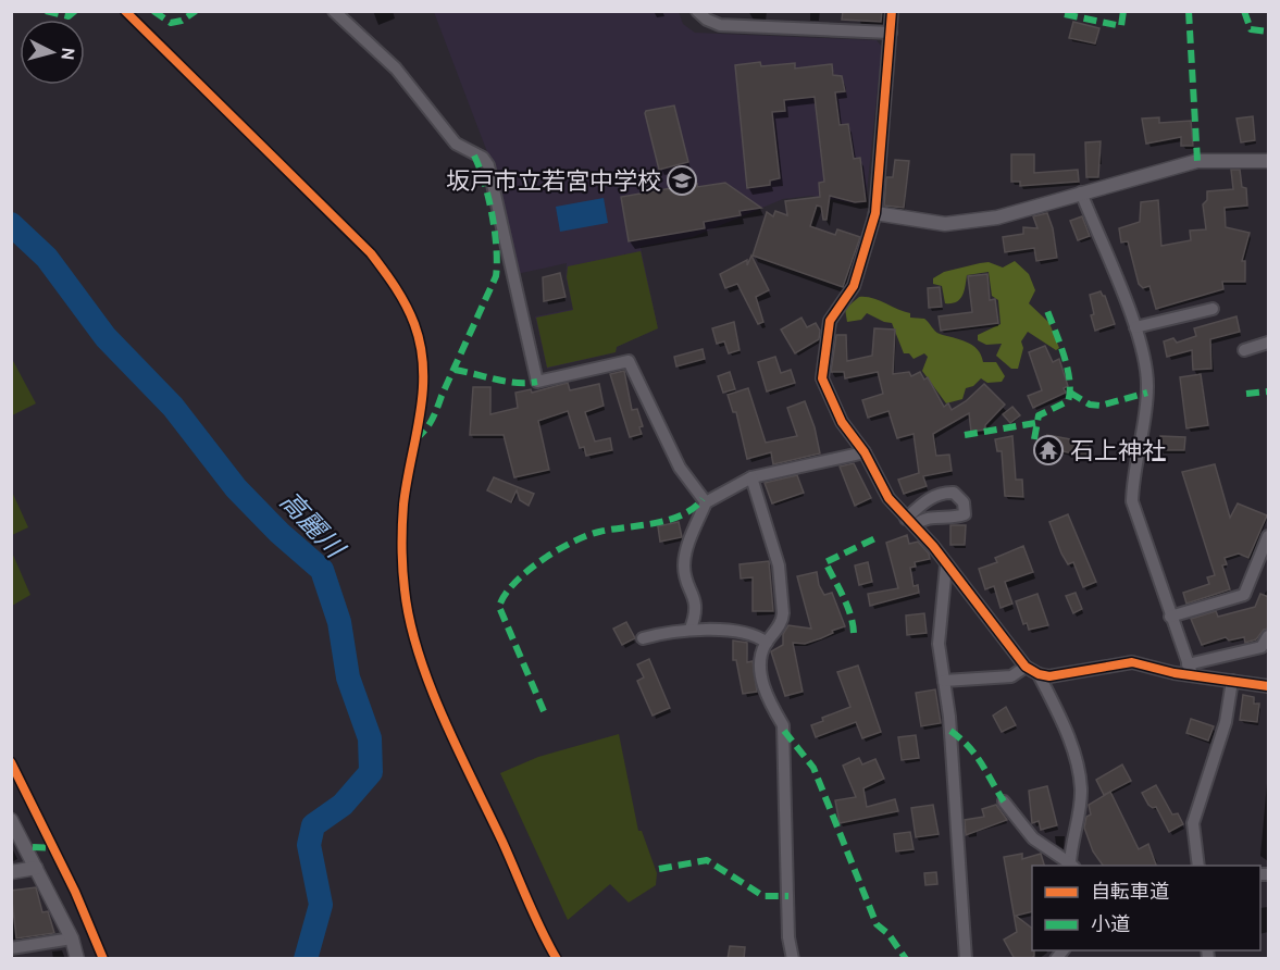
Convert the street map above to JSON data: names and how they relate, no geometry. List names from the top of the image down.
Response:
{
  "water": ["高麗川"],
  "places": {
    "school or university": ["坂戸市立若宮中学校"],
    "temple": ["石上神社"]
  },
  "legend": ["自転車道", "小道"],
  "north": "right"
}
